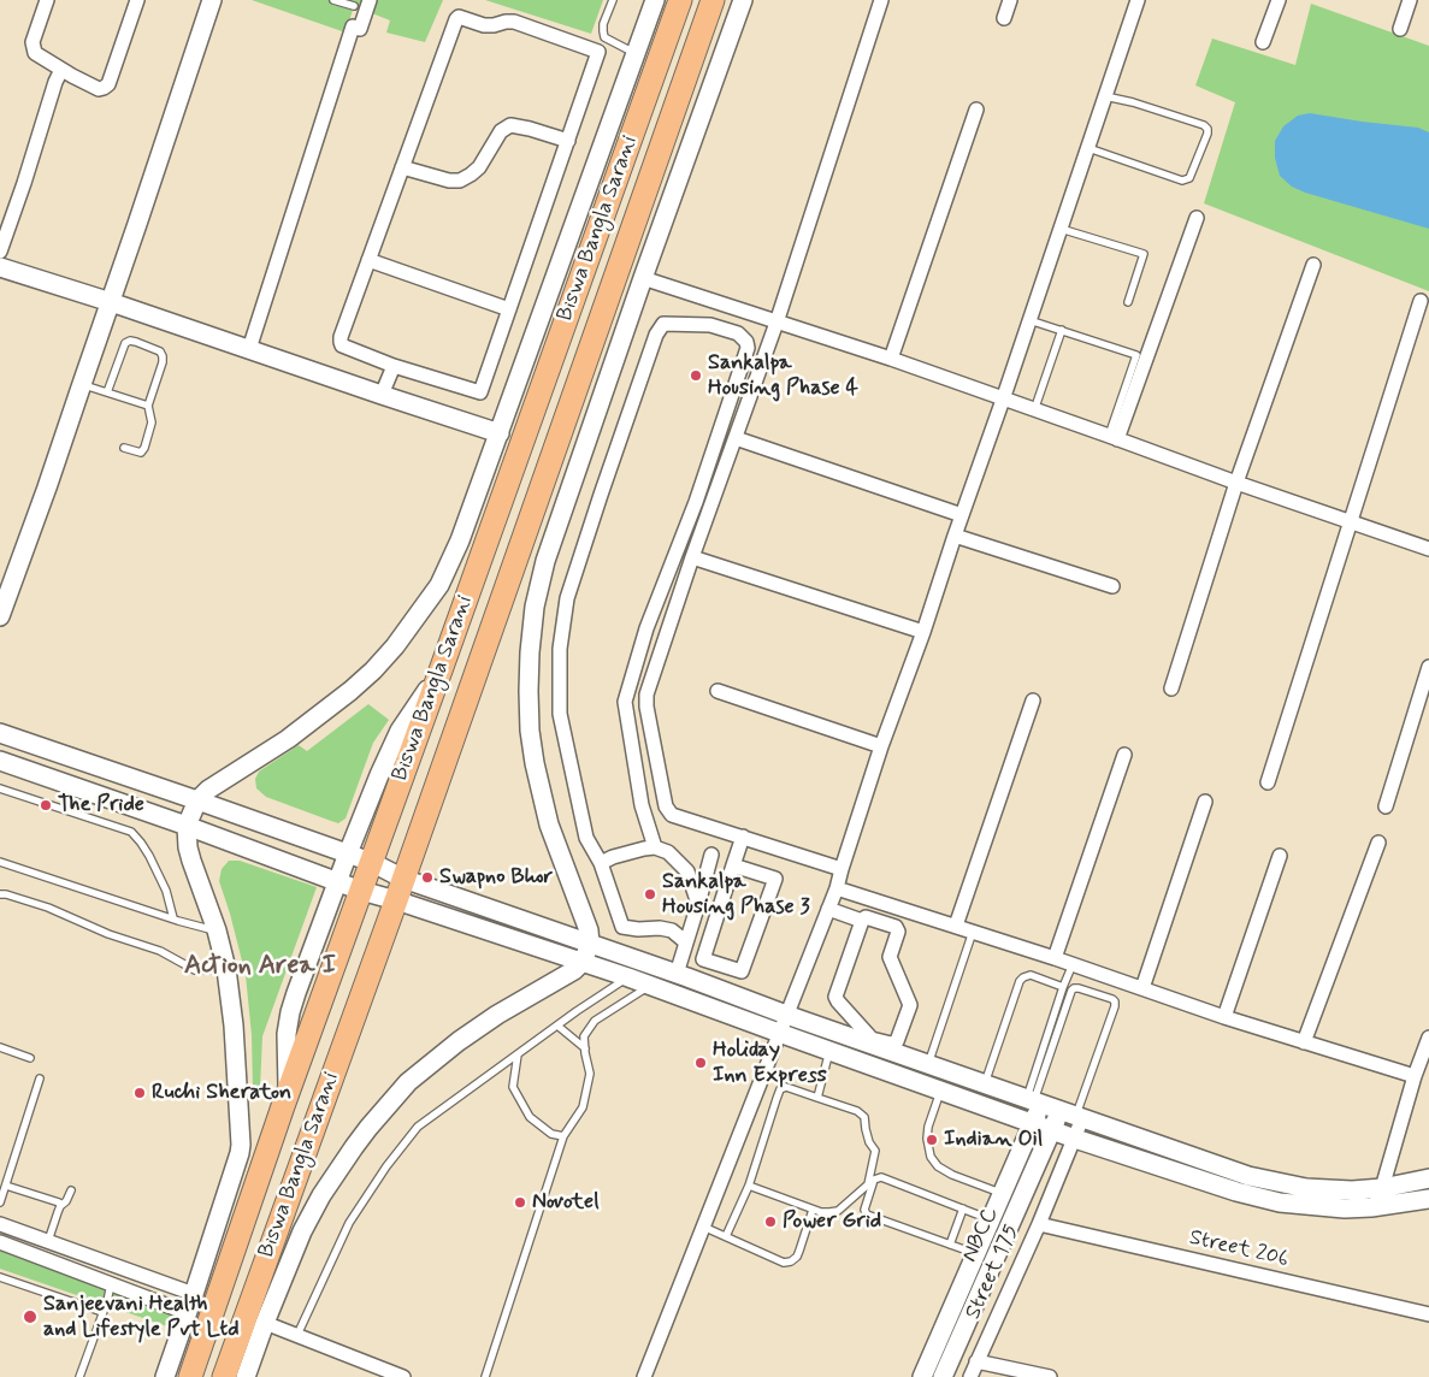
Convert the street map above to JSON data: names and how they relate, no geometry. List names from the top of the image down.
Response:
{
  "streets": {
    "main road": ["Biswa Bangla Sarani"],
    "street": ["NBCC", "Street 206", "Street 175"]
  },
  "crossings": [
    ["NBCC", "Street 175"],
    ["Street 206", "Street 175"]
  ],
  "districts": ["Action Area I"],
  "places": [
    "Sankalpa Housing Phase 4",
    "The Pride",
    "Swapno Bhor",
    "Sankalpa Housing Phase 3",
    "Holiday Inn Express",
    "Ruchi Sheraton",
    "Indian Oil",
    "Novotel",
    "Power Grid",
    "Sanjeevani Health and Lifestyle Pvt Ltd"
  ]
}
